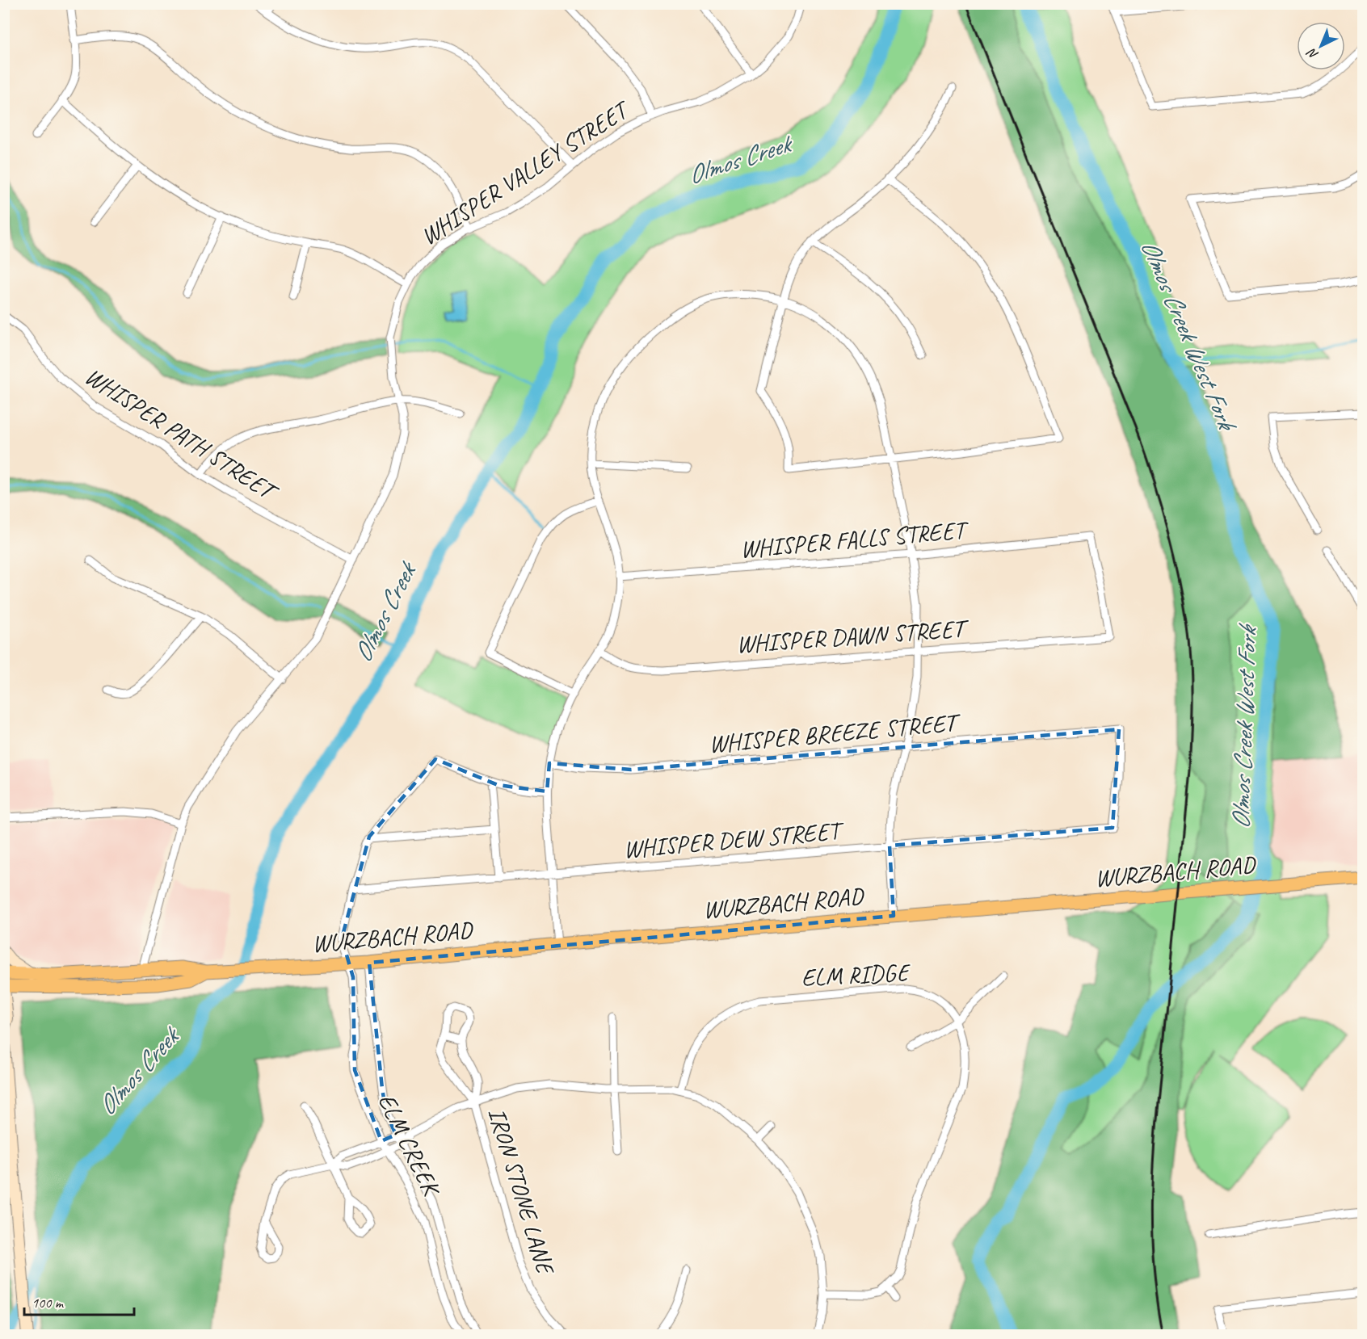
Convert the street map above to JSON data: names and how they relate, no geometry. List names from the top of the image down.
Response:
{
  "streets": {
    "main road": ["WURZBACH ROAD"],
    "street": [
      "WHISPER VALLEY STREET",
      "WHISPER PATH STREET",
      "WHISPER FALLS STREET",
      "WHISPER DAWN STREET",
      "WHISPER BREEZE STREET",
      "WHISPER DEW STREET",
      "ELM RIDGE",
      "ELM CREEK",
      "IRON STONE LANE"
    ]
  },
  "crossings": [
    ["WHISPER VALLEY STREET", "WHISPER PATH STREET"],
    ["WHISPER VALLEY STREET", "WURZBACH ROAD"],
    ["WHISPER FALLS STREET", "WHISPER DAWN STREET"],
    ["WHISPER BREEZE STREET", "WHISPER DEW STREET"],
    ["WHISPER DEW STREET", "ELM CREEK"],
    ["WURZBACH ROAD", "ELM CREEK"]
  ],
  "water": ["Olmos Creek", "Olmos Creek West Fork"],
  "scale_bar": "100 m",
  "north": "bottom left"
}
